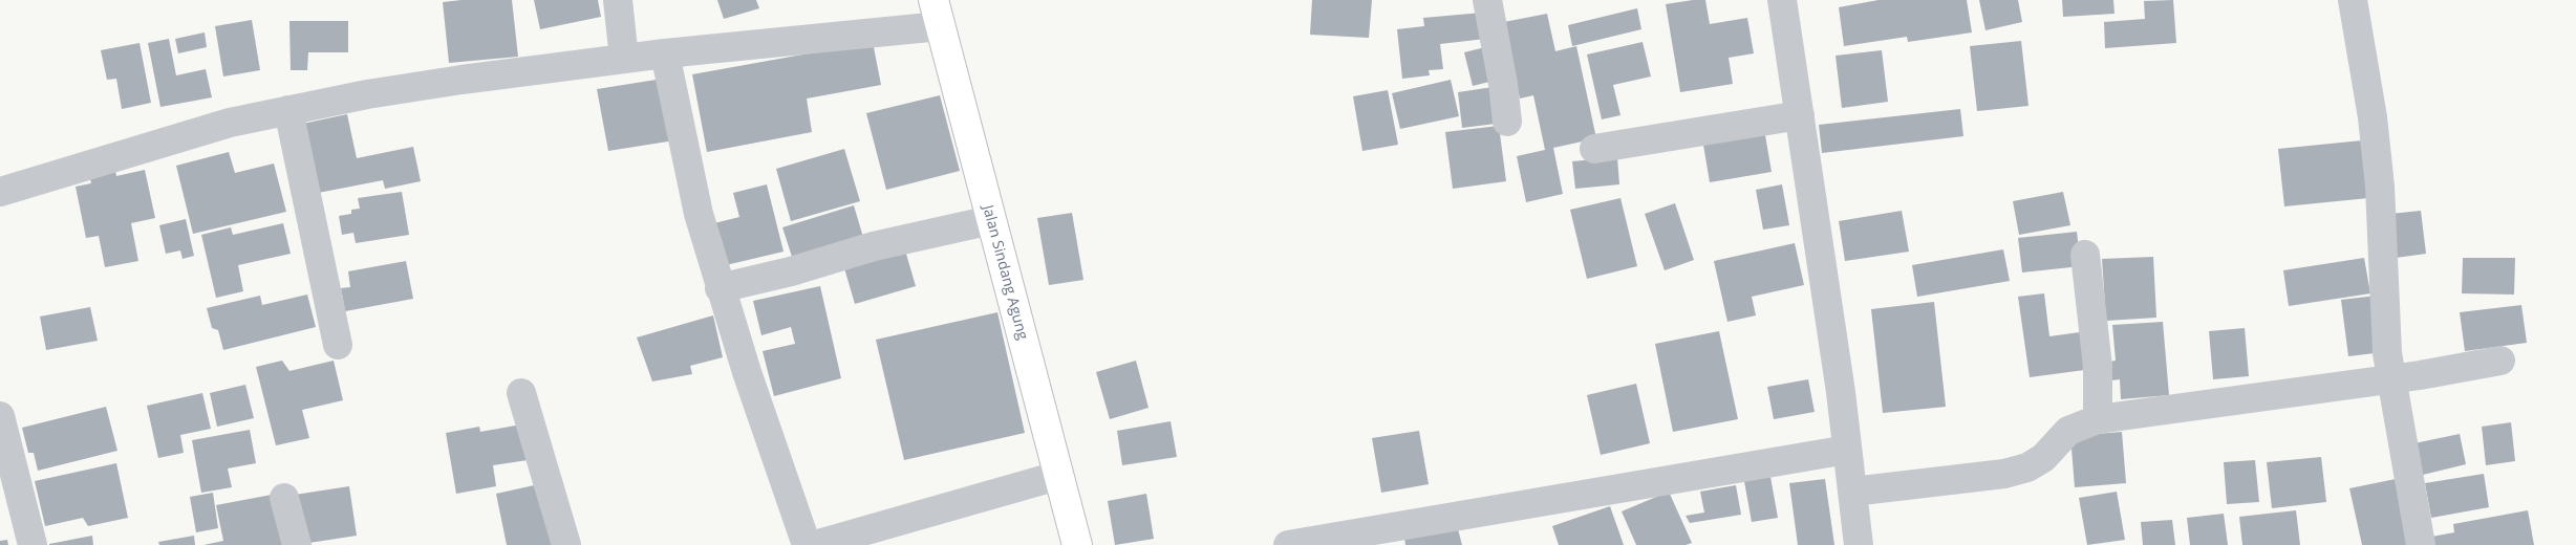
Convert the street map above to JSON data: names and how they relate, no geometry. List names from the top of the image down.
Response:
{
  "streets": {
    "main road": ["Jalan Sindang Agung"]
  }
}
